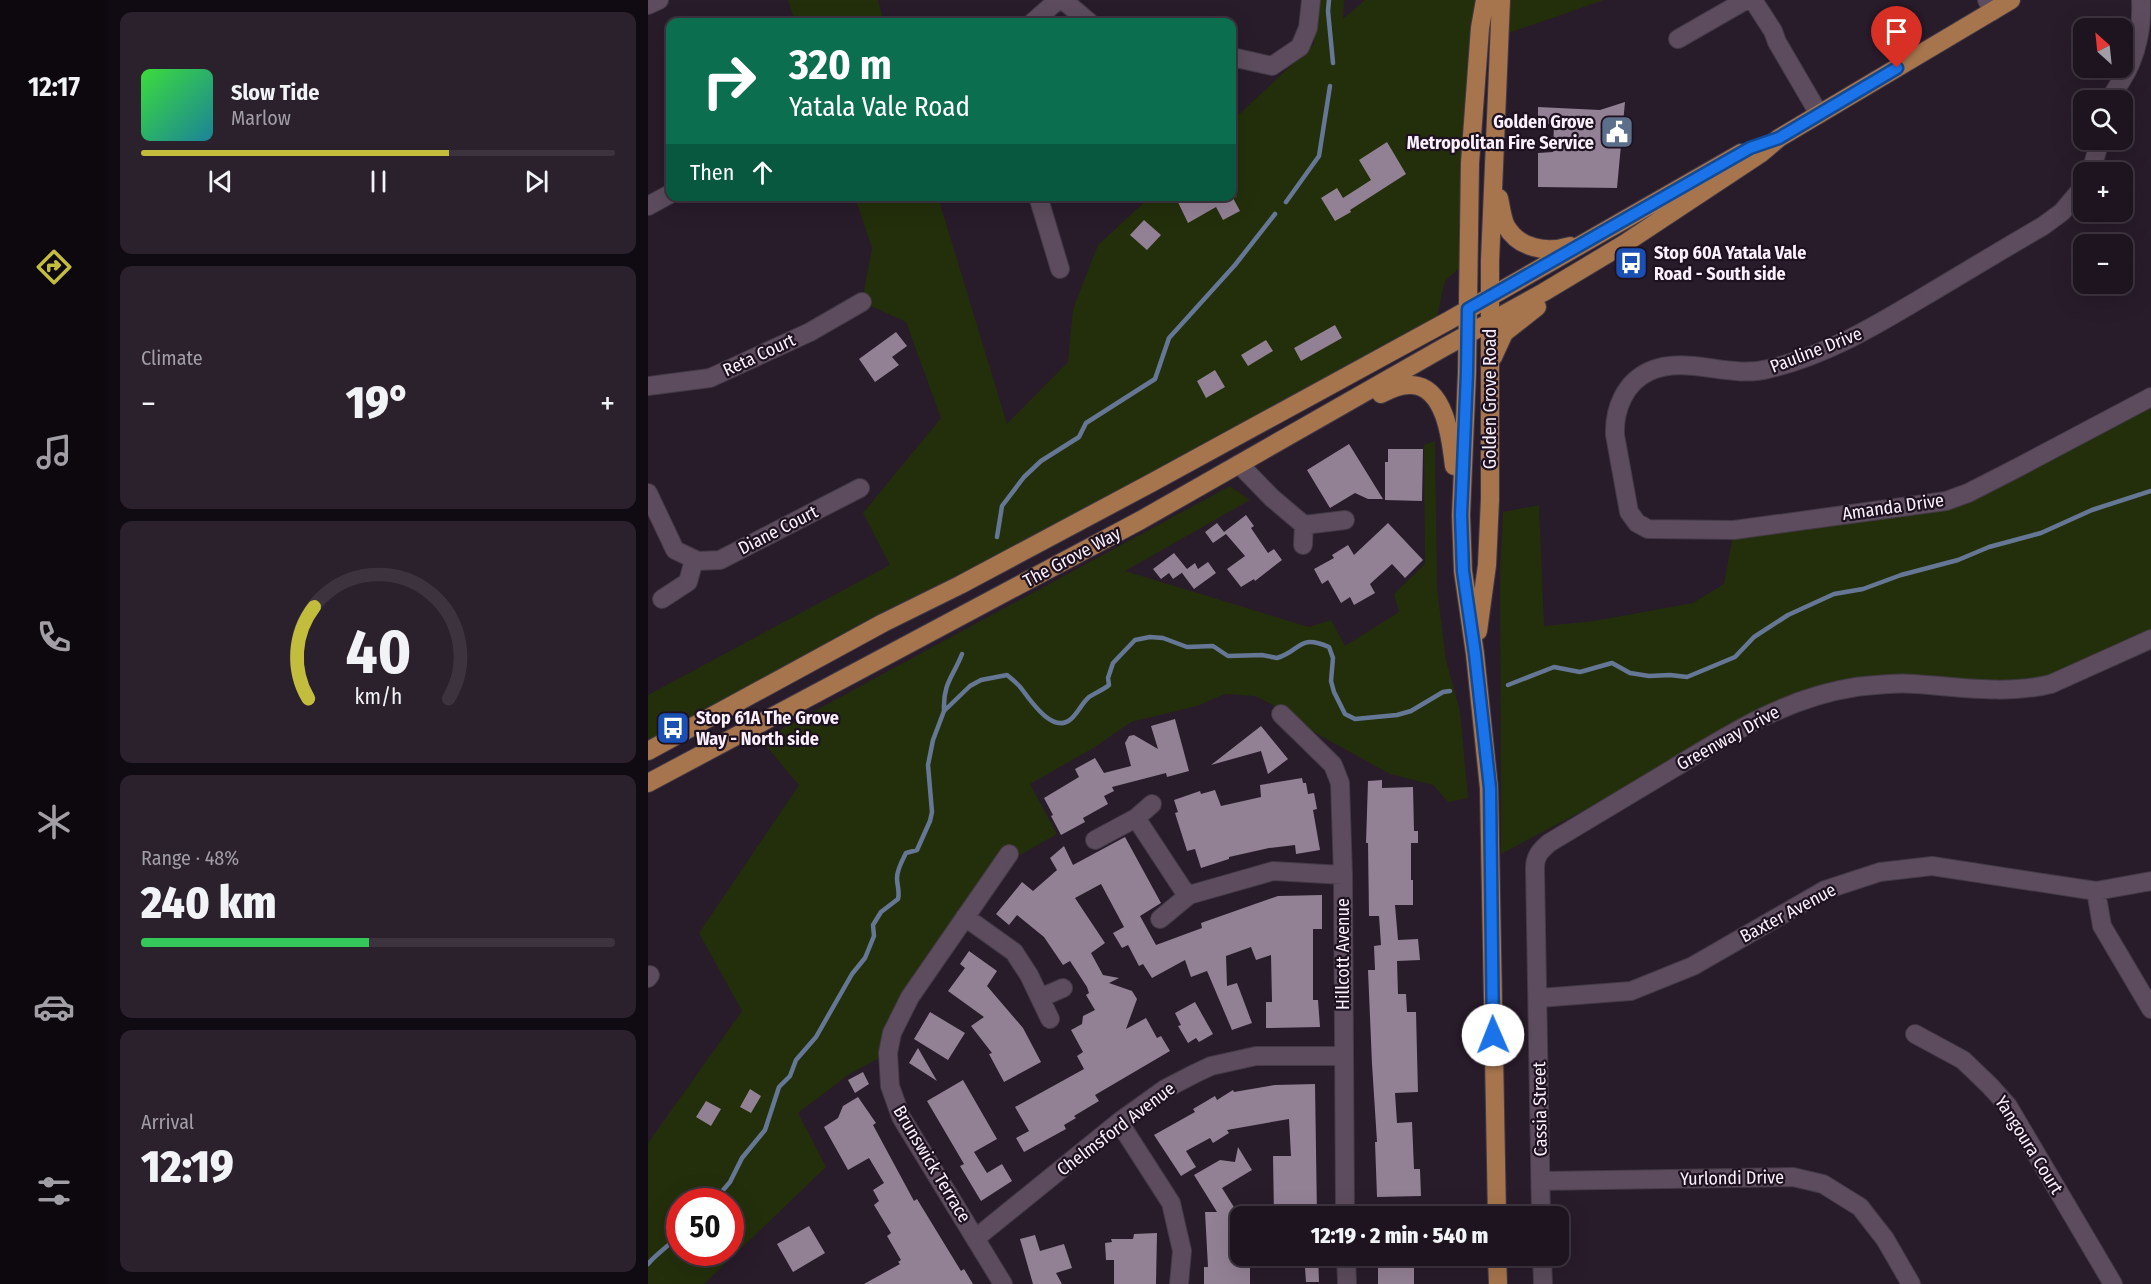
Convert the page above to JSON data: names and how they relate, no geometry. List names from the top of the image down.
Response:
{
  "streets": {
    "main road": ["Golden Grove Road", "The Grove Way"],
    "street": [
      "Pauline Drive",
      "Reta Court",
      "Amanda Drive",
      "Diane Court",
      "Greenway Drive",
      "Baxter Avenue",
      "Hillcott Avenue",
      "Cassia Street",
      "Chelmsford Avenue",
      "Yangoura Court",
      "Brunswick Terrace",
      "Yurlondi Drive"
    ]
  },
  "crossings": [
    ["Pauline Drive", "Amanda Drive"],
    ["Golden Grove Road", "The Grove Way"],
    ["Greenway Drive", "Cassia Street"],
    ["Baxter Avenue", "Cassia Street"],
    ["Hillcott Avenue", "Chelmsford Avenue"],
    ["Cassia Street", "Yurlondi Drive"],
    ["Chelmsford Avenue", "Brunswick Terrace"]
  ],
  "places": {
    "public building": ["Golden Grove Metropolitan Fire Service"],
    "bus stop": ["Stop 60A Yatala Vale Road - South side", "Stop 61A The Grove Way - North side"]
  },
  "north": "top left",
  "page": {
    "tabs": "12:17",
    "map_buttons": ["+", "−"],
    "turn": ["320 m", "Yatala Vale Road"],
    "song": ["Slow Tide", "Marlow"],
    "then": "Then",
    "tile": [
      "Climate",
      ["Range · 48%", "240 km"],
      ["Arrival", "12:19"]
    ],
    "heat": ["−", "19°", "+"],
    "limit": "50",
    "trip": "12:19 · 2 min · 540 m",
    "gauge": ["40", "km/h"]
  }
}
